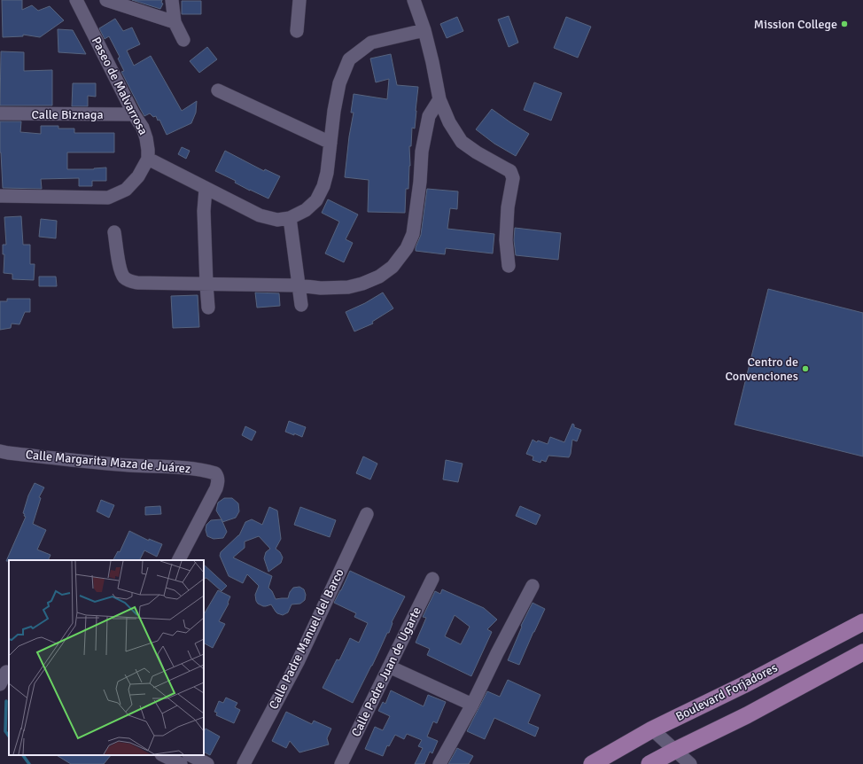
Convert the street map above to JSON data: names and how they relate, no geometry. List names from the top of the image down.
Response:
{
  "streets": {
    "main road": ["Boulevard Forjadores"],
    "street": [
      "Paseo de Malvarrosa",
      "Calle Biznaga",
      "Calle Margarita Maza de Juárez",
      "Calle Padre Manuel del Barco",
      "Calle Padre Juan de Ugarte"
    ]
  },
  "crossings": [
    ["Paseo de Malvarrosa", "Calle Biznaga"]
  ],
  "places": ["Mission College", "Centro de Convenciones"]
}
